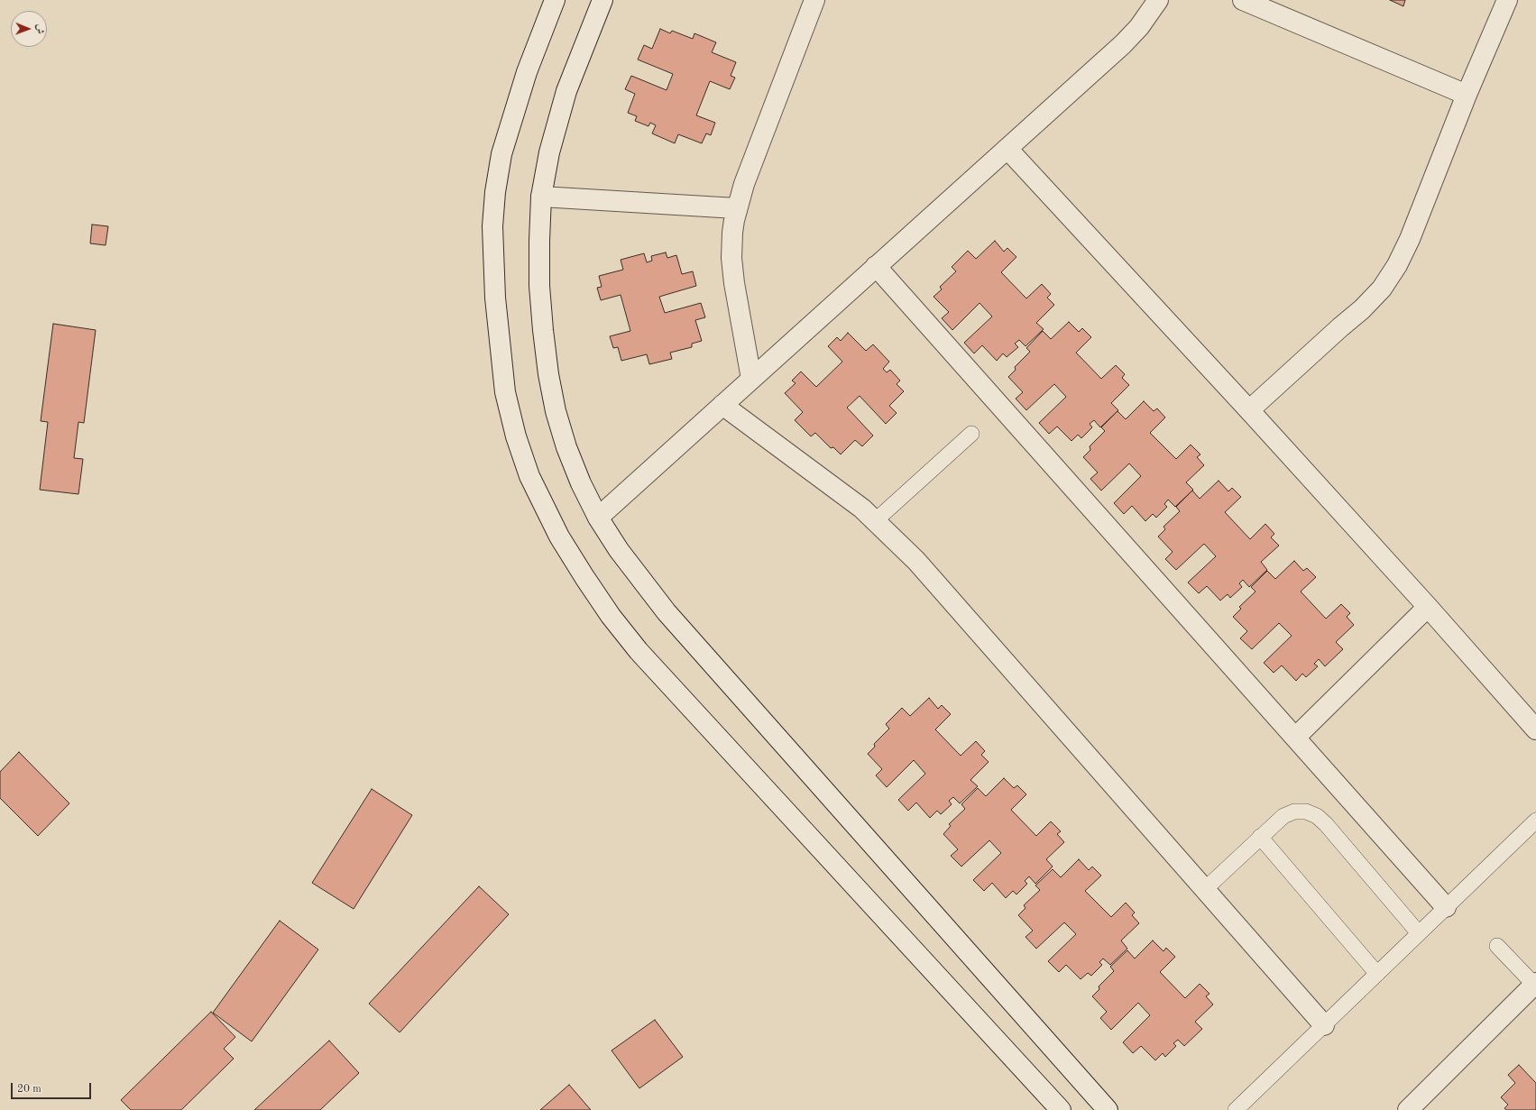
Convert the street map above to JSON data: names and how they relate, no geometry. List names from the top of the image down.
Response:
{
  "scale_bar": "20 m",
  "north": "right"
}
